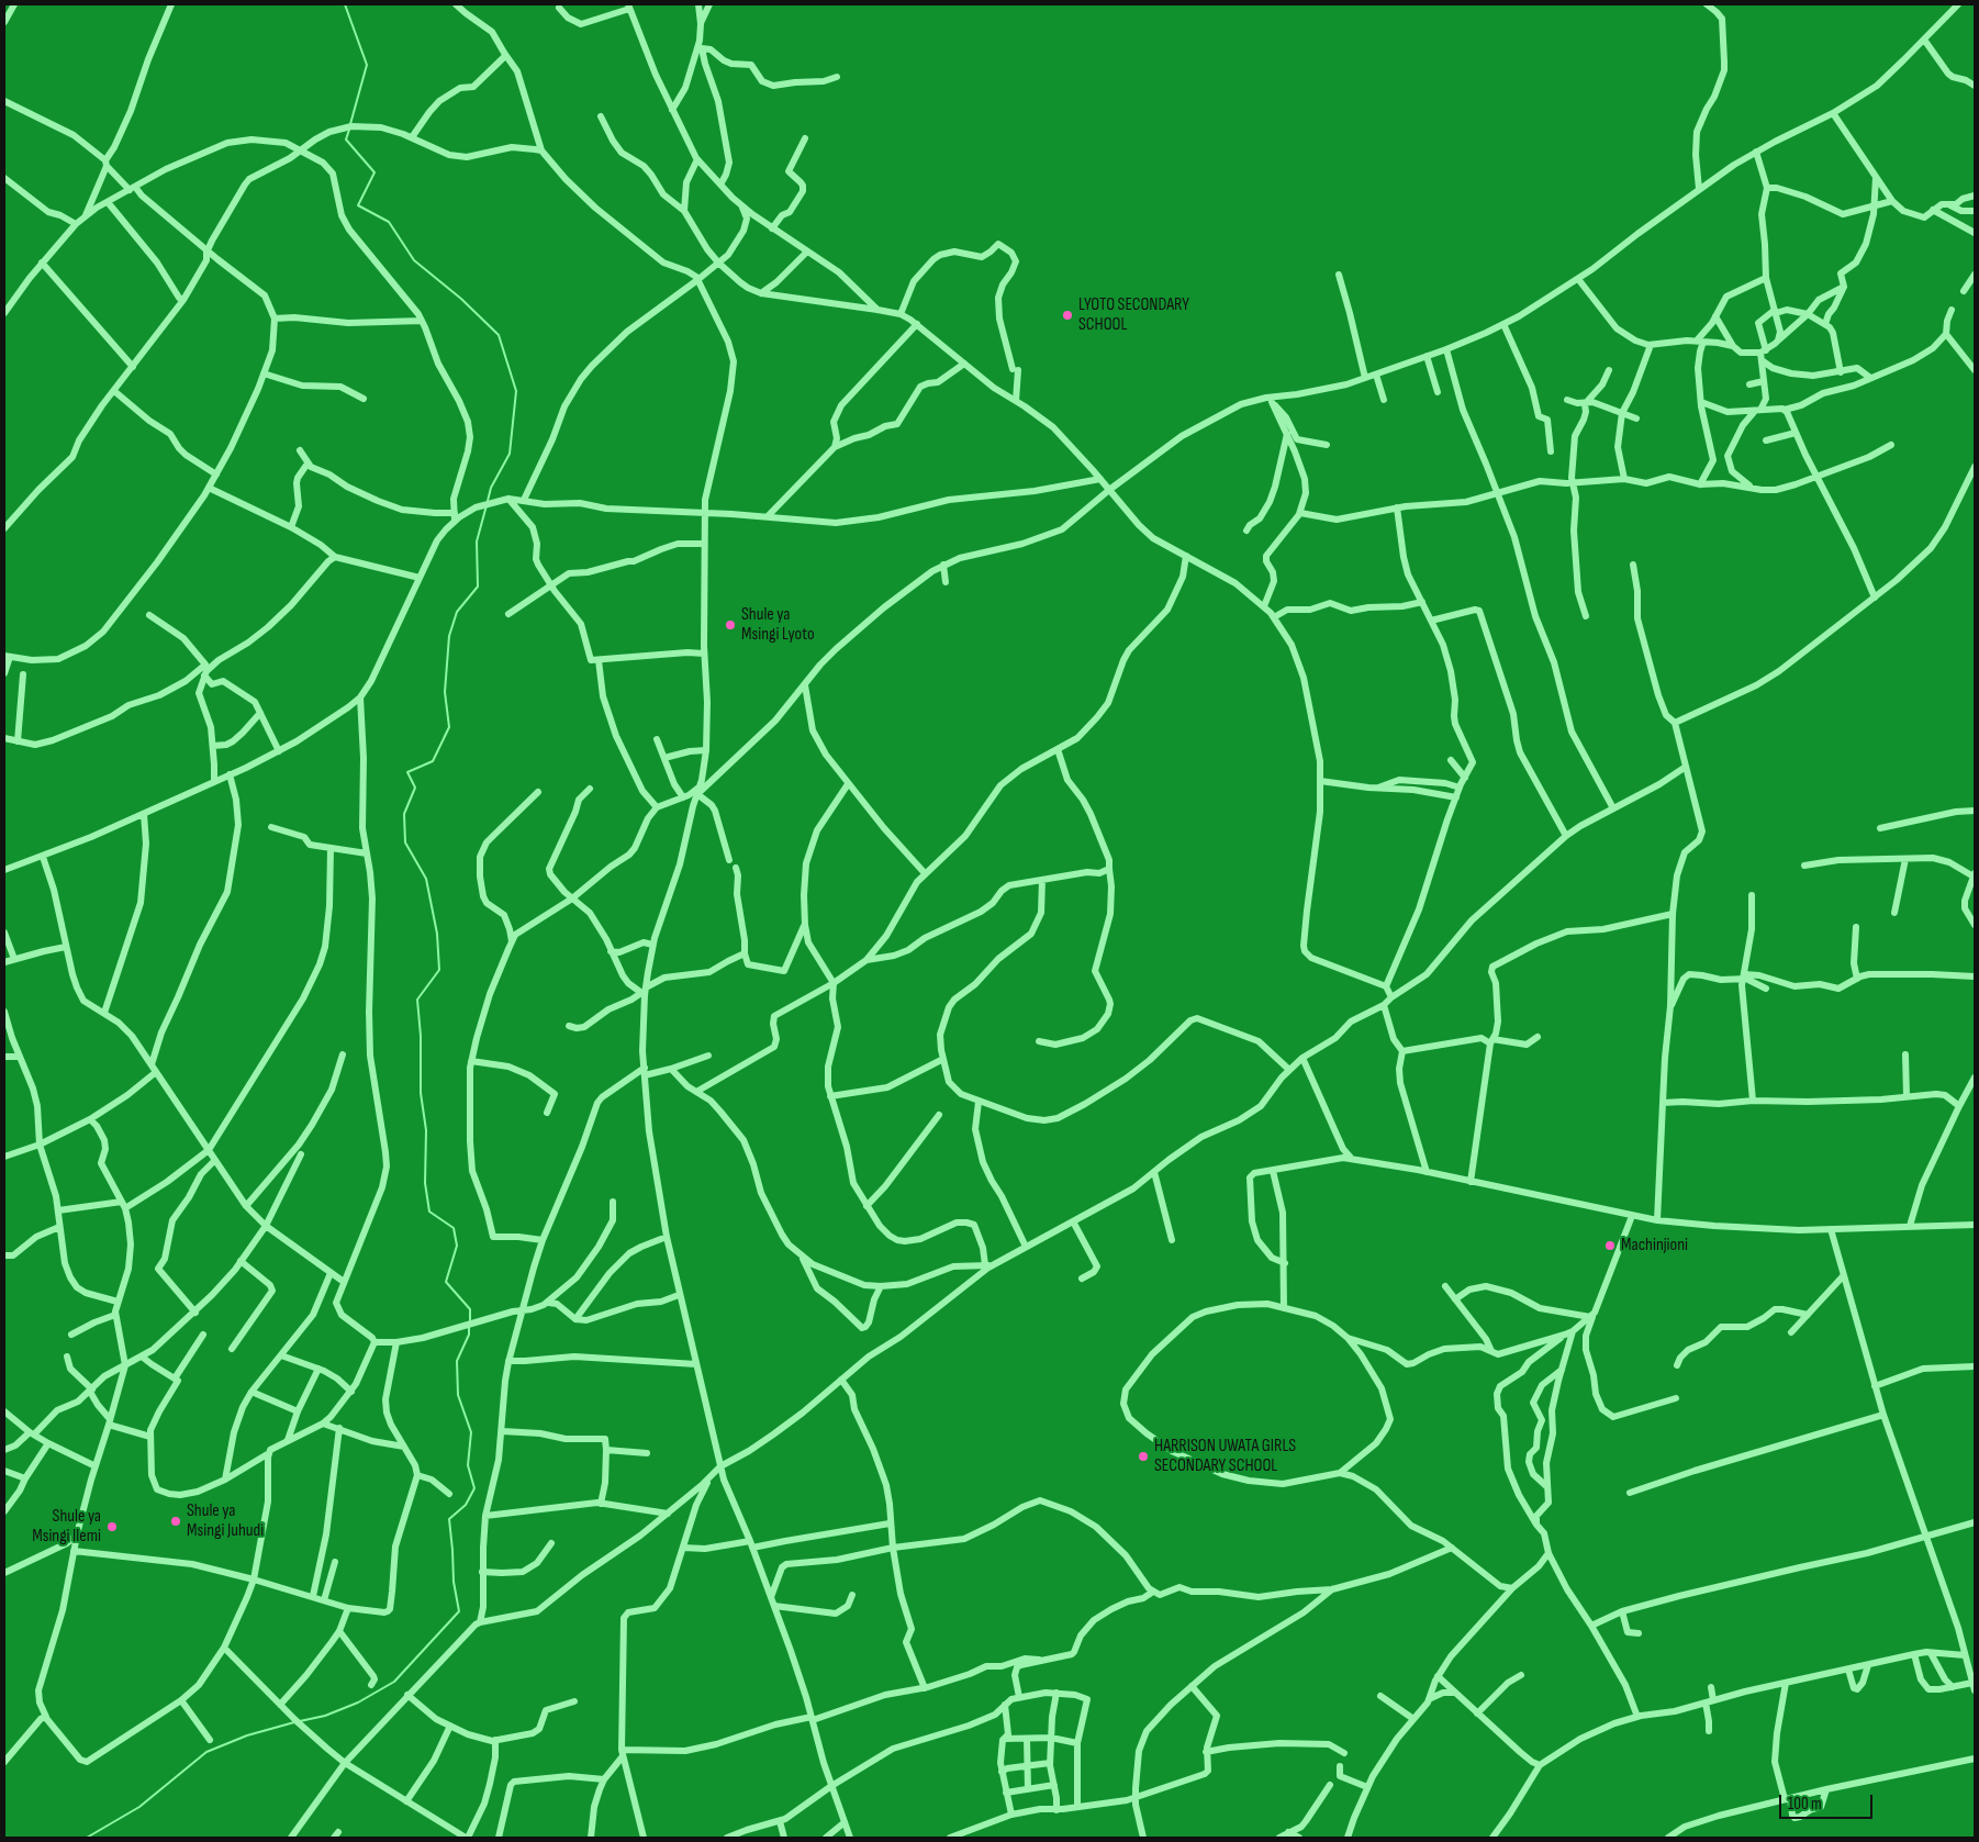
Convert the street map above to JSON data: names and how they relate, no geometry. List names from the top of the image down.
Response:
{
  "places": [
    "LYOTO SECONDARY SCHOOL",
    "Shule ya Msingi Lyoto",
    "Machinjioni",
    "HARRISON UWATA GIRLS SECONDARY SCHOOL",
    "Shule ya Msingi Juhudi",
    "Shule ya Msingi Ilemi"
  ],
  "scale_bar": "100 m"
}
